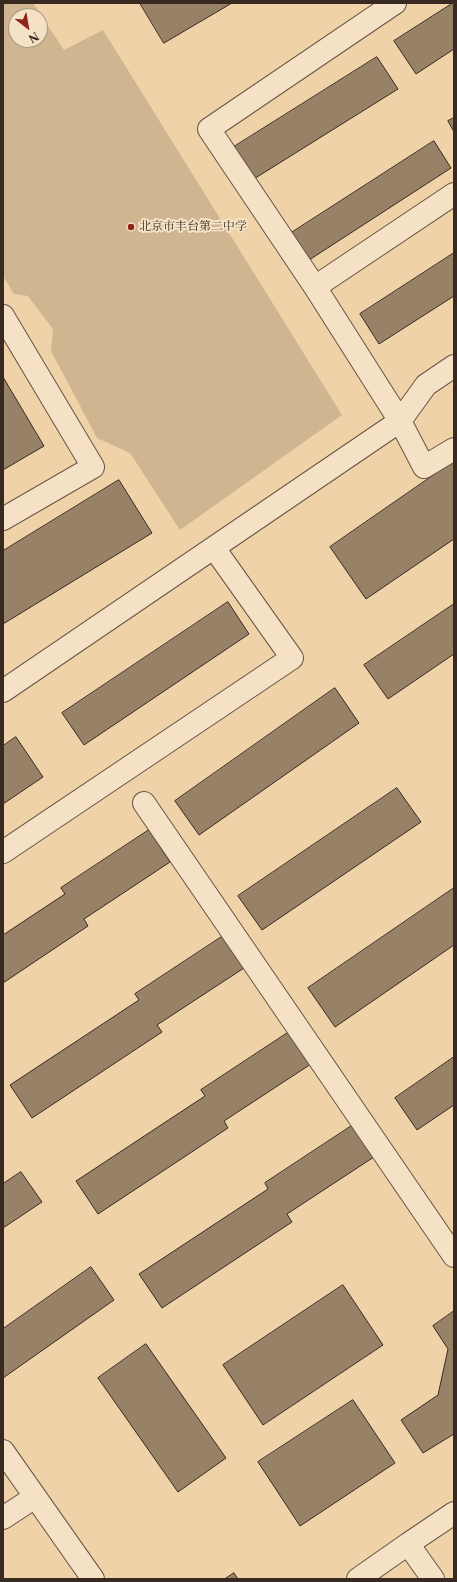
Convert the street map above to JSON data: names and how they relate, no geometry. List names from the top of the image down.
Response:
{
  "places": ["北京市丰台第二中学"],
  "north": "bottom right"
}
